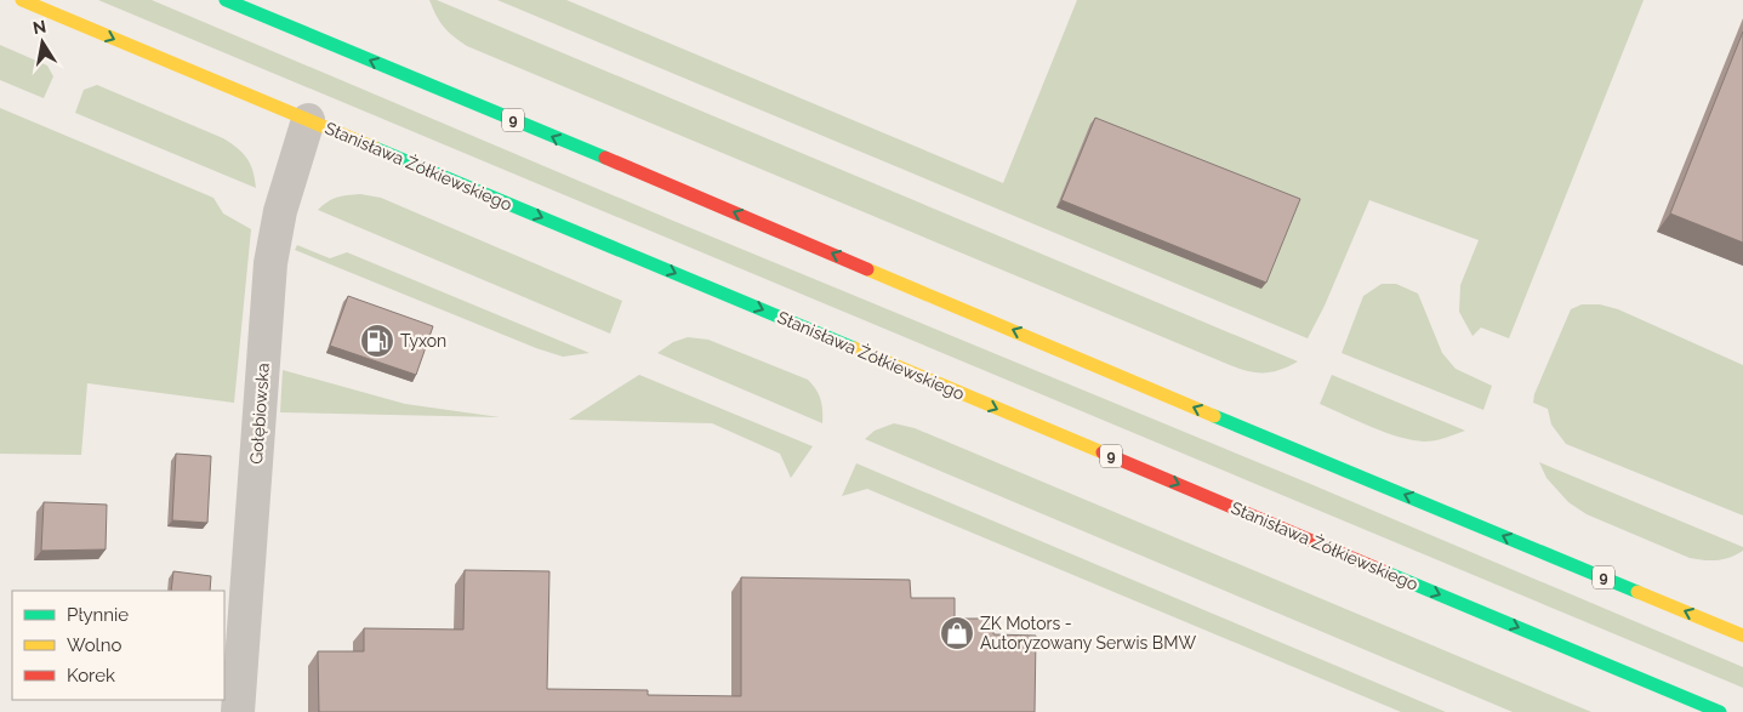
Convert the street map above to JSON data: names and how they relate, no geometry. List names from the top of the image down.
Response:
{
  "streets": {
    "main road": ["9", "Stanisława Żółkiewskiego"],
    "street": ["Gołębiowska"]
  },
  "crossings": [
    ["Stanisława Żółkiewskiego", "Gołębiowska"]
  ],
  "places": {
    "fuel station": ["Tyxon"],
    "shop": ["ZK Motors - Autoryzowany Serwis BMW"]
  },
  "legend": ["Płynnie", "Wolno", "Korek"],
  "north": "top"
}
